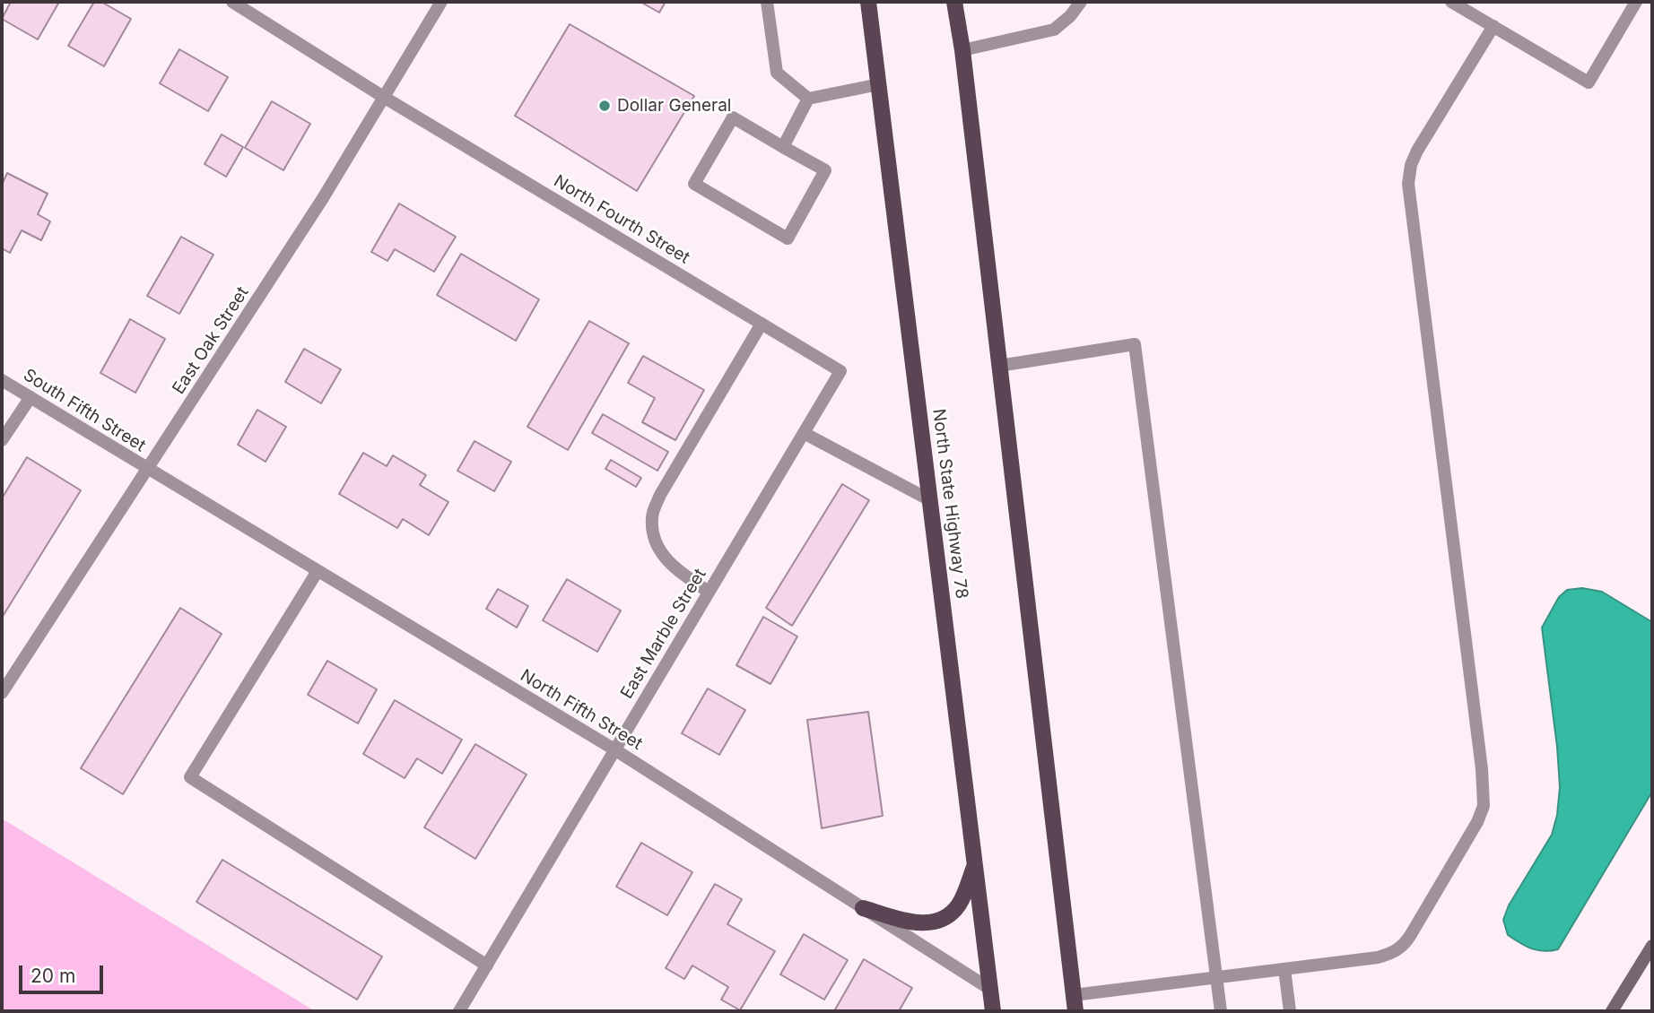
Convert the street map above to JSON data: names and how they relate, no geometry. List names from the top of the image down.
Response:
{
  "streets": {
    "main road": ["North State Highway 78"],
    "street": [
      "North Fourth Street",
      "East Oak Street",
      "South Fifth Street",
      "East Marble Street",
      "North Fifth Street"
    ]
  },
  "crossings": [
    ["North Fourth Street", "East Oak Street"],
    ["North Fourth Street", "East Marble Street"],
    ["East Oak Street", "South Fifth Street"],
    ["East Oak Street", "North Fifth Street"],
    ["South Fifth Street", "North Fifth Street"],
    ["North State Highway 78", "North Fifth Street"],
    ["East Marble Street", "North Fifth Street"]
  ],
  "places": ["Dollar General"],
  "scale_bar": "20 m"
}
